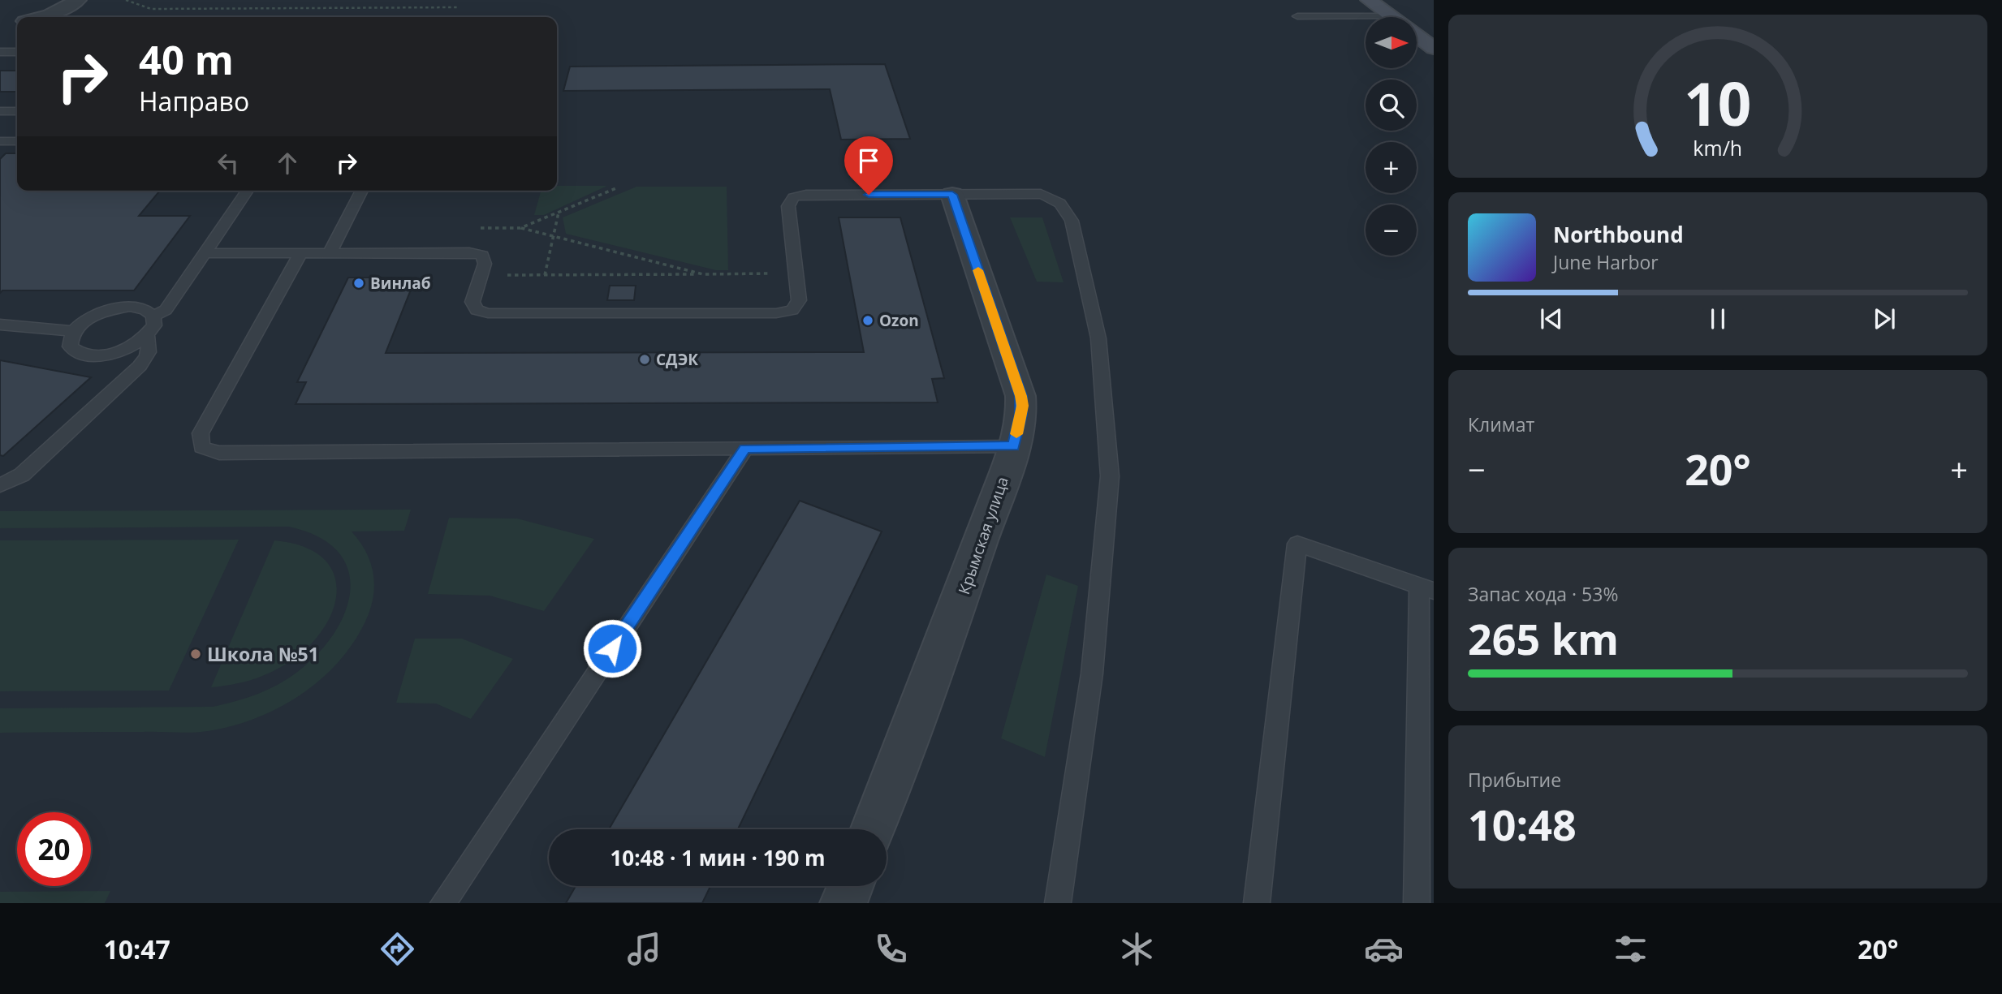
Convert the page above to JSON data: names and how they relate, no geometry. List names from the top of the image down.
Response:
{
  "streets": {
    "street": ["Крымская улица"]
  },
  "places": [
    "Винлаб",
    "Ozon",
    "СДЭК",
    "Школа №51"
  ],
  "north": "right",
  "page": {
    "map_buttons": ["+", "−"],
    "turn": ["40 m", "Направо"],
    "song": ["Northbound", "June Harbor"],
    "tile": [
      "Климат",
      ["Запас хода · 53%", "265 km"],
      ["Прибытие", "10:48"]
    ],
    "heat": ["−", "20°", "+"],
    "limit": "20",
    "trip": "10:48 · 1 мин · 190 m",
    "tabs": ["10:47", "20°"],
    "gauge": ["10", "km/h"]
  }
}
